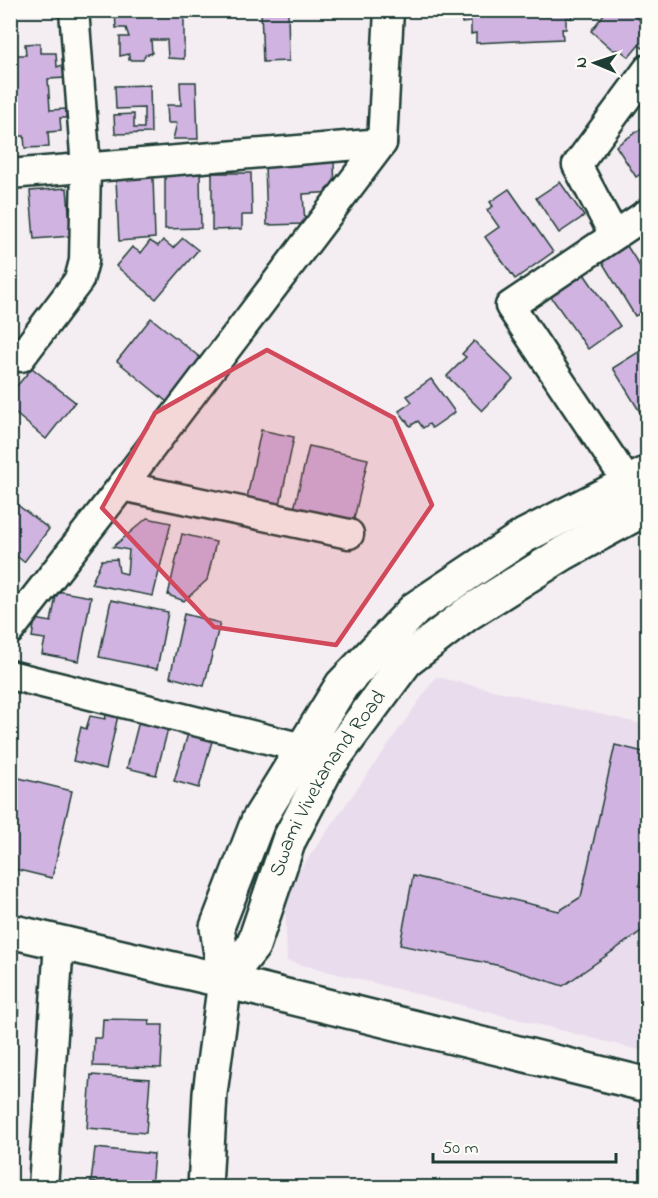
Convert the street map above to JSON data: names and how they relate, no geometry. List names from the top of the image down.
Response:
{
  "streets": {
    "main road": ["Swami Vivekanand Road"]
  },
  "scale_bar": "50 m",
  "north": "left"
}
